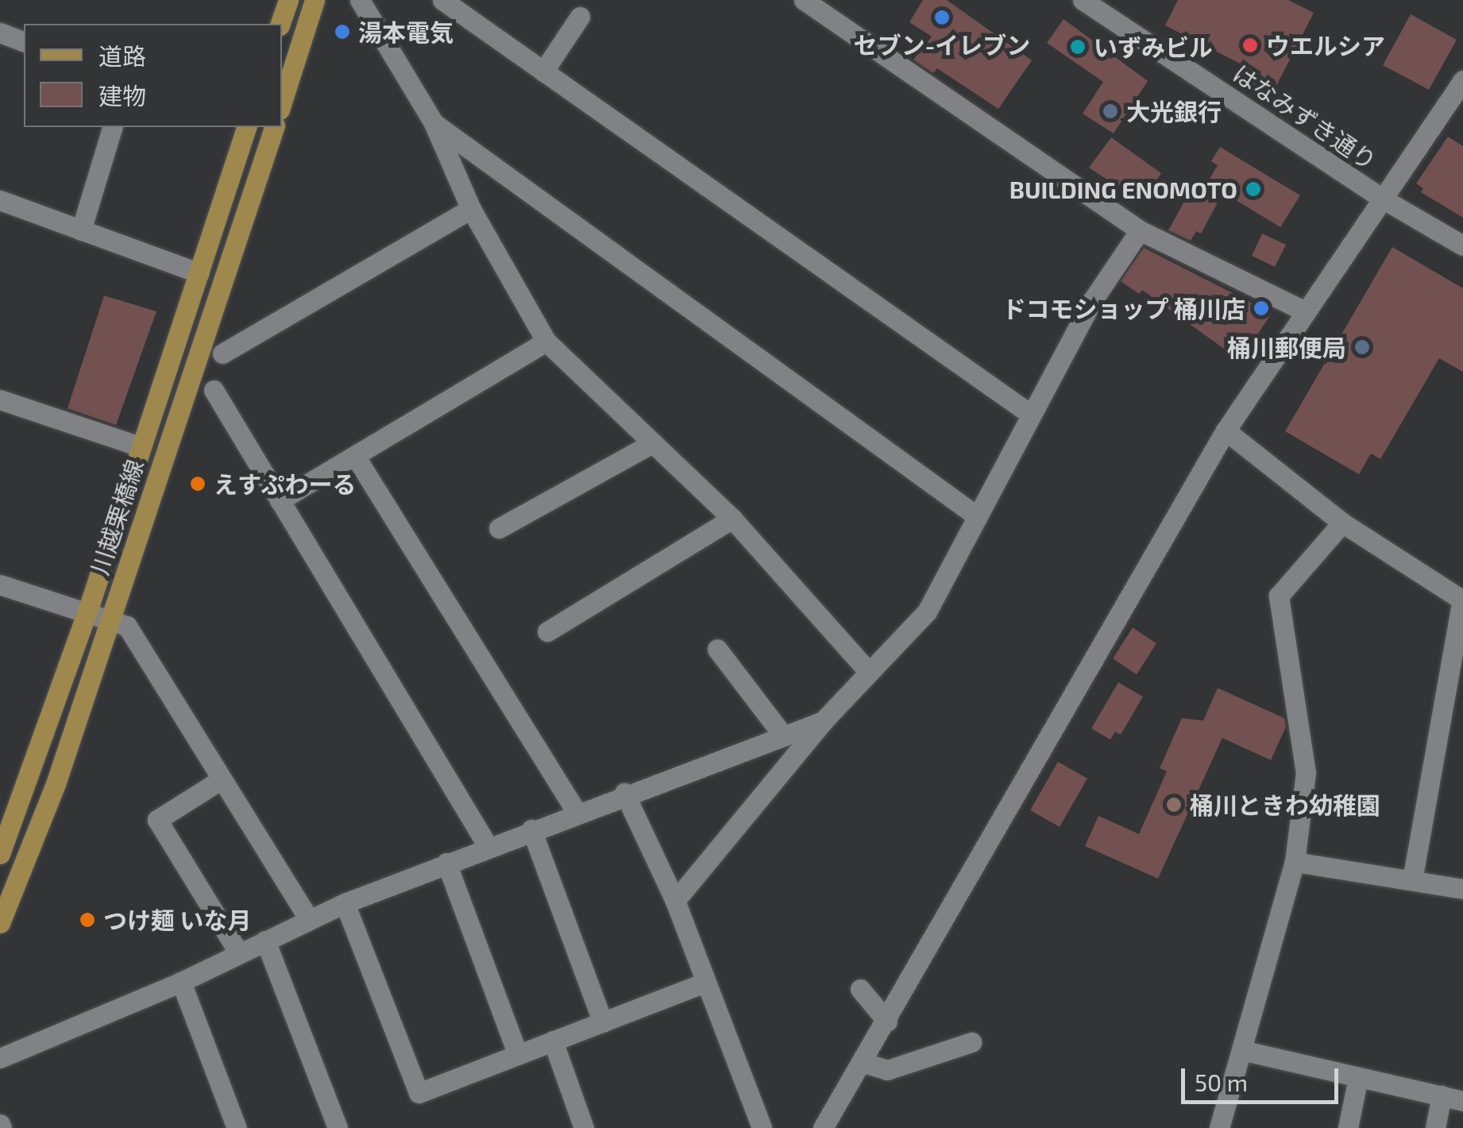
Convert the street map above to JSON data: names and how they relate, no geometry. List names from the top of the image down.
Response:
{
  "streets": {
    "main road": ["川越栗橋線"],
    "street": ["はなみずき通り"]
  },
  "places": [
    "セブン-イレブン",
    "湯本電気",
    "ウエルシア",
    "いずみビル",
    "大光銀行",
    "BUILDING ENOMOTO",
    "ドコモショップ 桶川店",
    "桶川郵便局",
    "えすぷわーる",
    "桶川ときわ幼稚園",
    "つけ麺 いな月"
  ],
  "legend": ["道路", "建物"],
  "scale_bar": "50 m"
}
